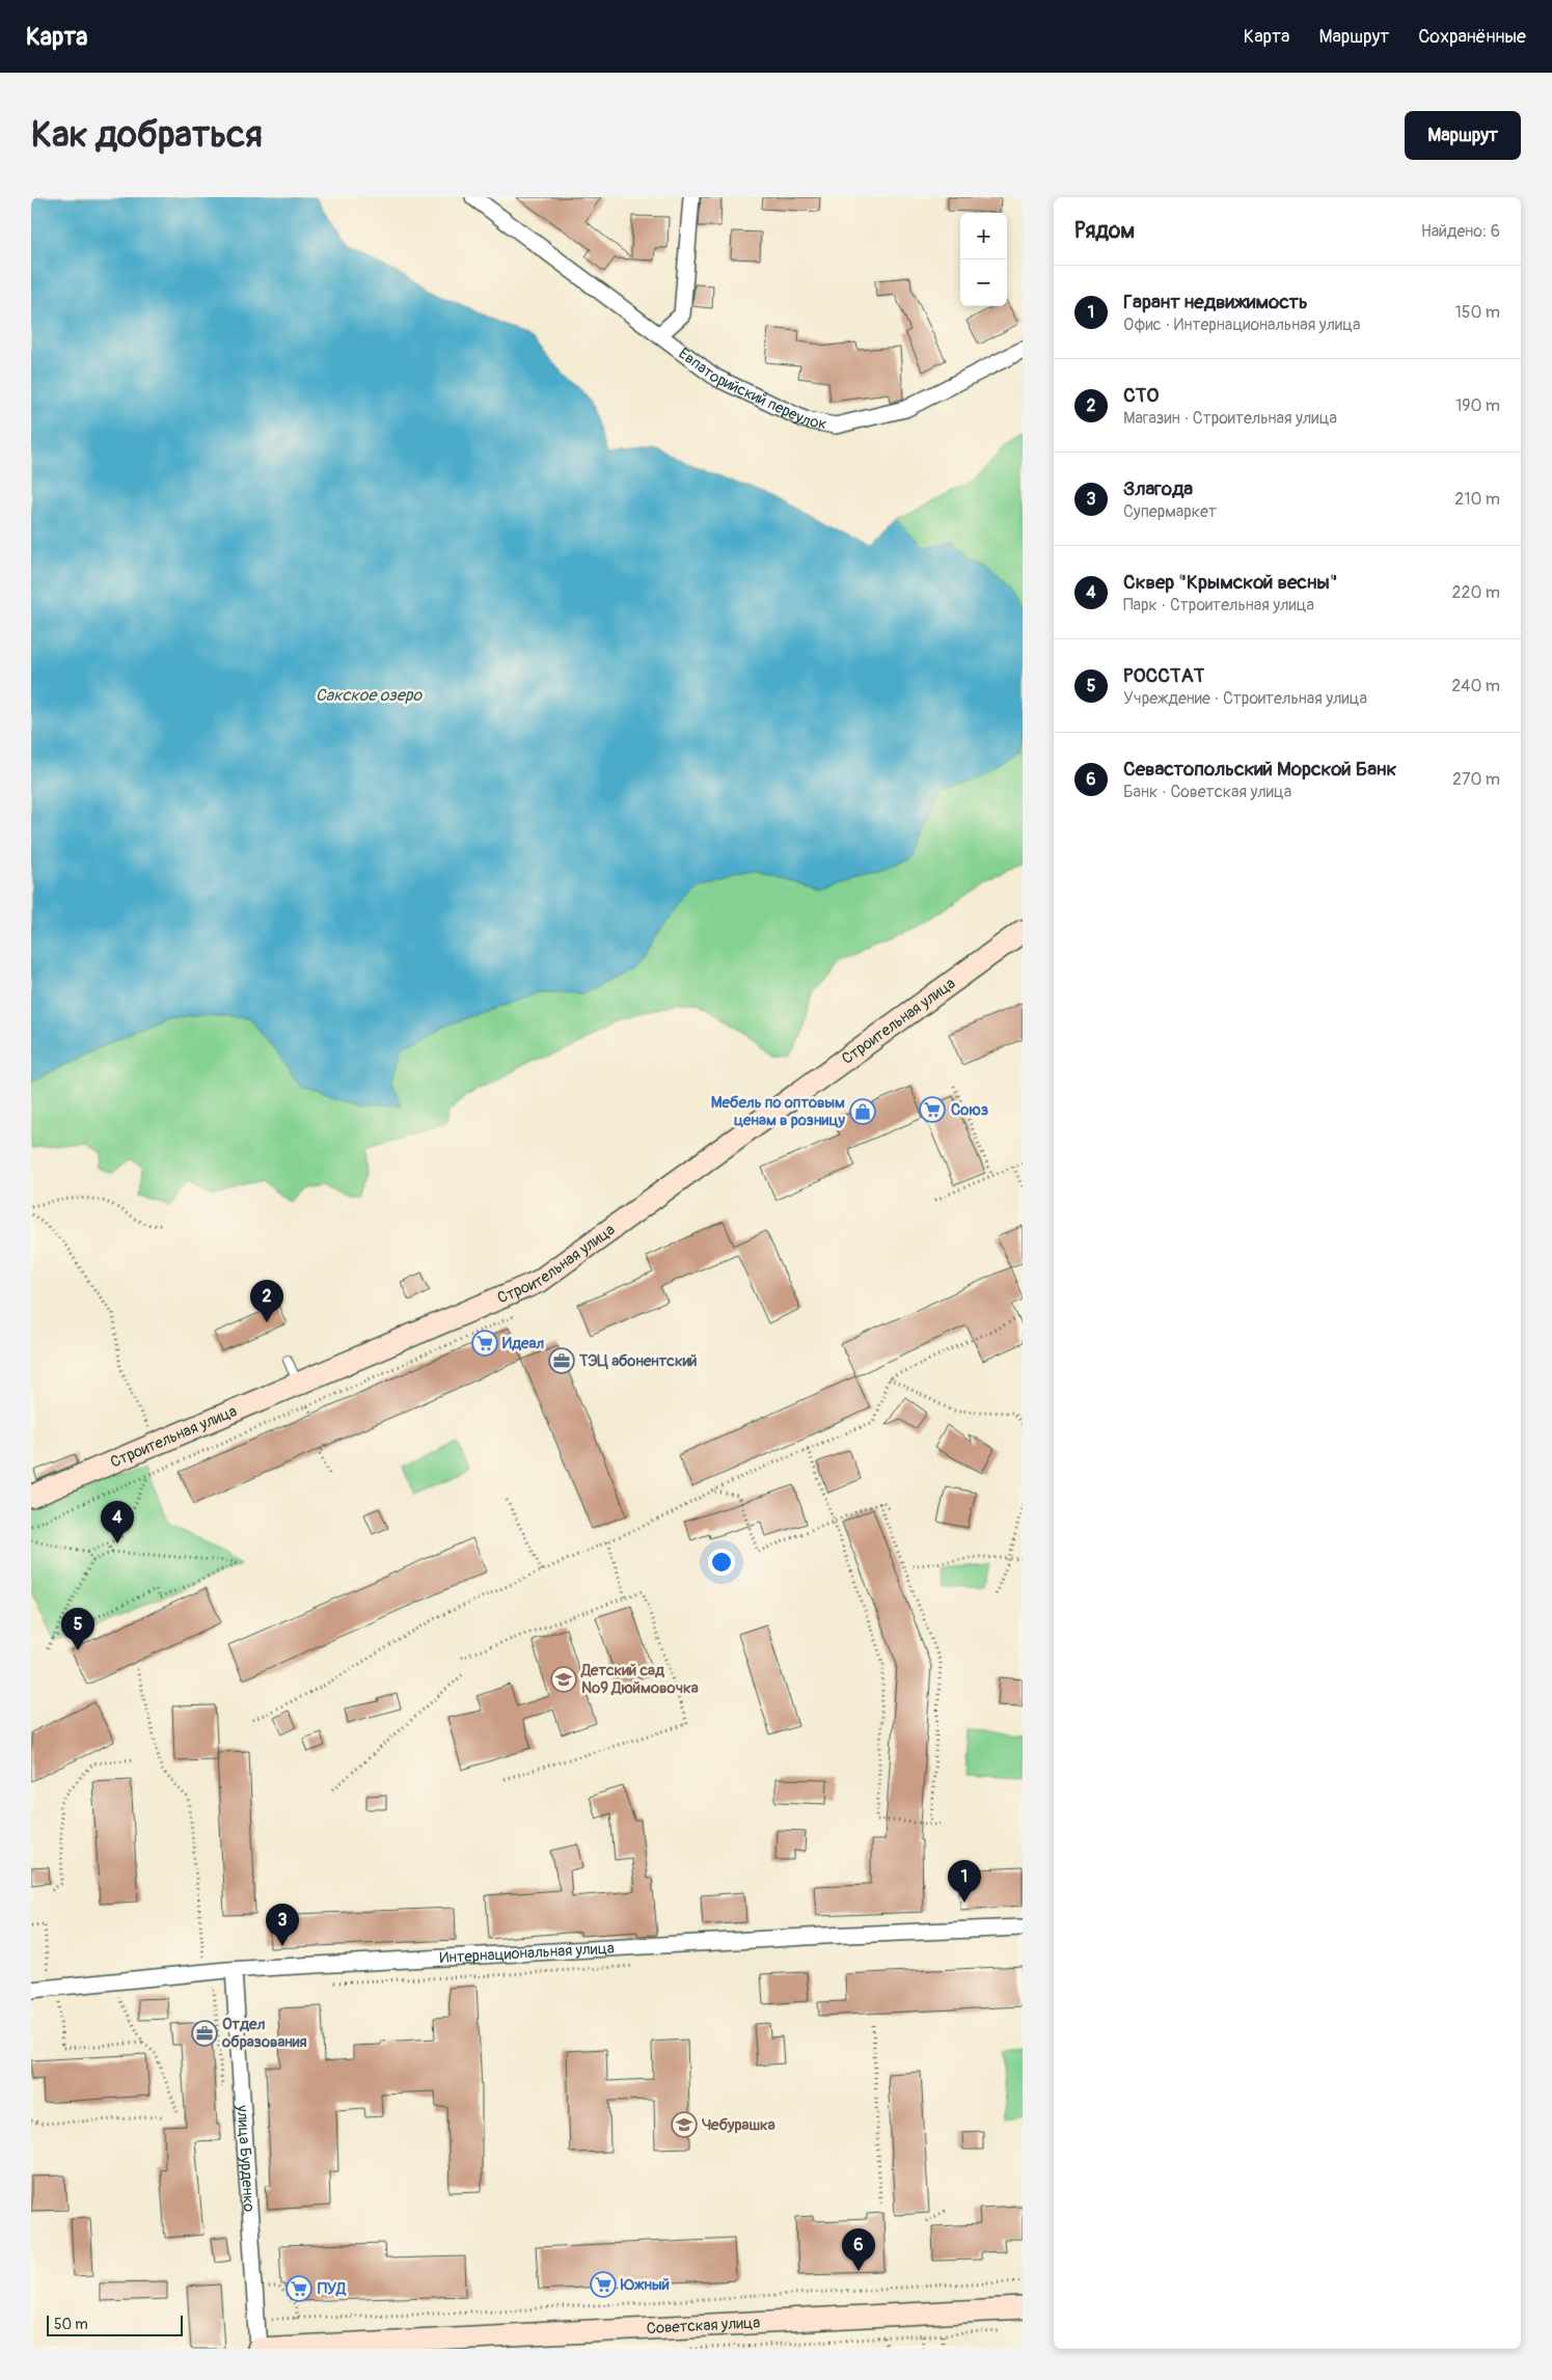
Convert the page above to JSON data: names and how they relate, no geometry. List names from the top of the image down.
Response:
{
  "streets": {
    "street": [
      "Евпаторийский переулок",
      "Строительная улица",
      "Интернациональная улица",
      "улица Бурденко",
      "Советская улица"
    ]
  },
  "crossings": [
    ["Интернациональная улица", "улица Бурденко"],
    ["улица Бурденко", "Советская улица"]
  ],
  "water": ["Сакское озеро"],
  "places": {
    "supermarket": [
      "Союз",
      "Идеал",
      "Южный",
      "ПУД"
    ],
    "shop": ["Мебель по оптовым ценам в розницу"],
    "office": ["ТЭЦ абонентский", "Отдел образования"],
    "school or university": ["Детский сад №9 Дюймовочка", "Чебурашка"]
  },
  "scale_bar": "50 m",
  "page": {
    "header": "Карта",
    "nav": ["Карта", "Маршрут", "Сохранённые"],
    "buttons": "Маршрут",
    "title": "Как добраться",
    "heading": ["Рядом", "Найдено: 6"],
    "map_buttons": ["+", "−"],
    "list": [
      {
        "mark": "1",
        "name": "Гарант недвижимость",
        "note": "Офис · Интернациональная улица",
        "value": "150 m"
      },
      {
        "mark": "2",
        "name": "СТО",
        "note": "Магазин · Строительная улица",
        "value": "190 m"
      },
      {
        "mark": "3",
        "name": "Злагода",
        "note": "Супермаркет",
        "value": "210 m"
      },
      {
        "mark": "4",
        "name": "Сквер \"Крымской весны\"",
        "note": "Парк · Строительная улица",
        "value": "220 m"
      },
      {
        "mark": "5",
        "name": "РОССТАТ",
        "note": "Учреждение · Строительная улица",
        "value": "240 m"
      },
      {
        "mark": "6",
        "name": "Севастопольский Морской Банк",
        "note": "Банк · Советская улица",
        "value": "270 m"
      }
    ],
    "pins": [
      "2",
      "4",
      "5",
      "1",
      "3",
      "6"
    ],
    "scale": "50 m"
  }
}
